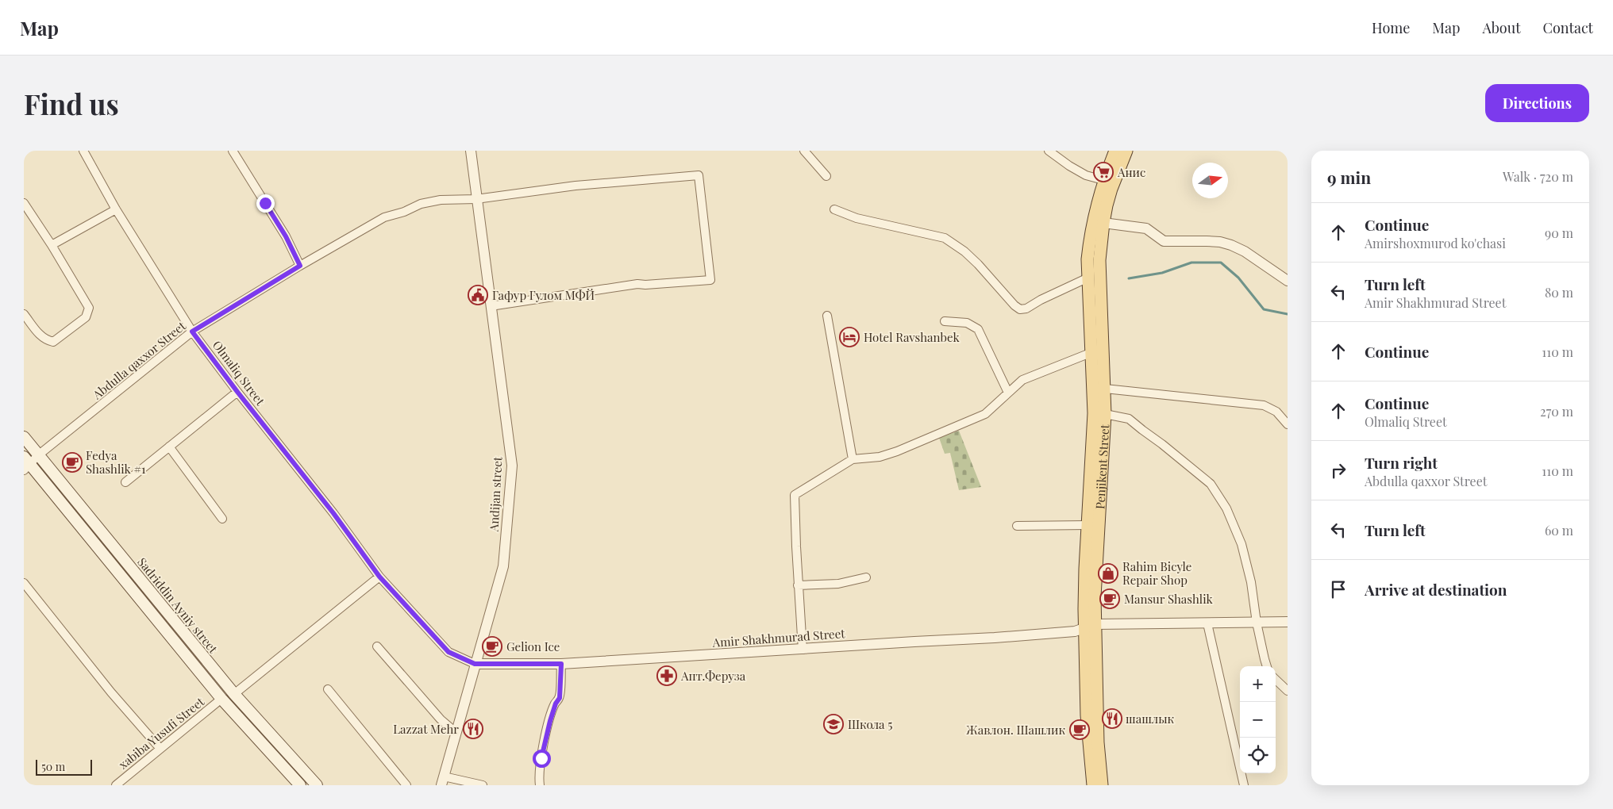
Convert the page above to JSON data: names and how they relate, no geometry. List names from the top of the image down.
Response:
{
  "streets": {
    "main road": ["Penjikent Street", "Sadriddin Ayniy street"],
    "street": [
      "Abdulla qaxxor Street",
      "Olmaliq Street",
      "Andijan street",
      "Amir Shakhmurad Street",
      "xabiba Yusufi Street"
    ]
  },
  "crossings": [
    ["Abdulla qaxxor Street", "Olmaliq Street"],
    ["Abdulla qaxxor Street", "Andijan street"],
    ["Abdulla qaxxor Street", "Sadriddin Ayniy street"],
    ["Olmaliq Street", "Andijan street"],
    ["Olmaliq Street", "Amir Shakhmurad Street"],
    ["Penjikent Street", "Amir Shakhmurad Street"],
    ["Andijan street", "Amir Shakhmurad Street"]
  ],
  "places": {
    "supermarket": ["Анис"],
    "public building": ["Гафур Гулом МФЙ"],
    "hotel": ["Hotel Ravshanbek"],
    "cafe": [
      "Fedya Shashlik #1",
      "Mansur Shashlik",
      "Gelion Ice",
      "Жавлон. Шашлик"
    ],
    "shop": ["Rahim Bicyle Repair Shop"],
    "pharmacy": ["Апт.Феруза"],
    "restaurant": ["шашлык", "Lazzat Mehr"],
    "school or university": ["Школа 5"]
  },
  "scale_bar": "50 m",
  "north": "right",
  "page": {
    "header": "Map",
    "nav": [
      "Home",
      "Map",
      "About",
      "Contact"
    ],
    "buttons": "Directions",
    "title": "Find us",
    "heading": ["9 min", "Walk · 720 m"],
    "list": [
      ["Continue", "Amirshoxmurod ko'chasi", "90 m"],
      ["Turn left", "Amir Shakhmurad Street", "80 m"],
      ["Continue", "110 m"],
      ["Continue", "Olmaliq Street", "270 m"],
      ["Turn right", "Abdulla qaxxor Street", "110 m"],
      ["Turn left", "60 m"],
      "Arrive at destination"
    ],
    "map_buttons": ["+", "−"],
    "scale": "50 m"
  }
}
